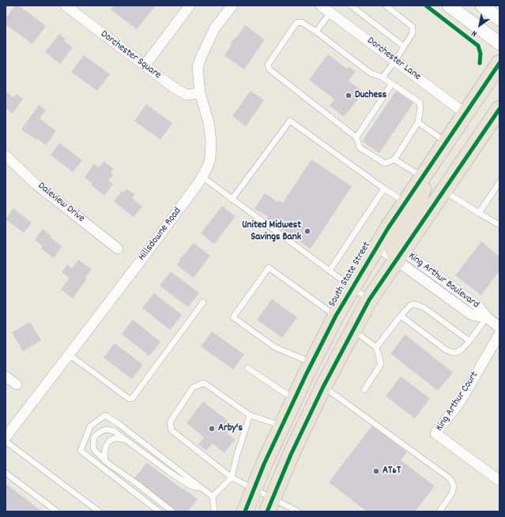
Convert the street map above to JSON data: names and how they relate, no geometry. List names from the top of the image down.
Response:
{
  "streets": {
    "main road": ["South State Street"],
    "street": [
      "Dorchester Square",
      "Dorchester Lane",
      "Daleview Drive",
      "Hillsdowne Road",
      "King Arthur Boulevard",
      "King Arthur Court"
    ]
  },
  "crossings": [
    ["Dorchester Square", "Hillsdowne Road"],
    ["Dorchester Lane", "South State Street"],
    ["South State Street", "King Arthur Boulevard"]
  ],
  "places": [
    "Duchess",
    "United Midwest Savings Bank",
    "Arby's",
    "AT&T"
  ],
  "north": "bottom left"
}
